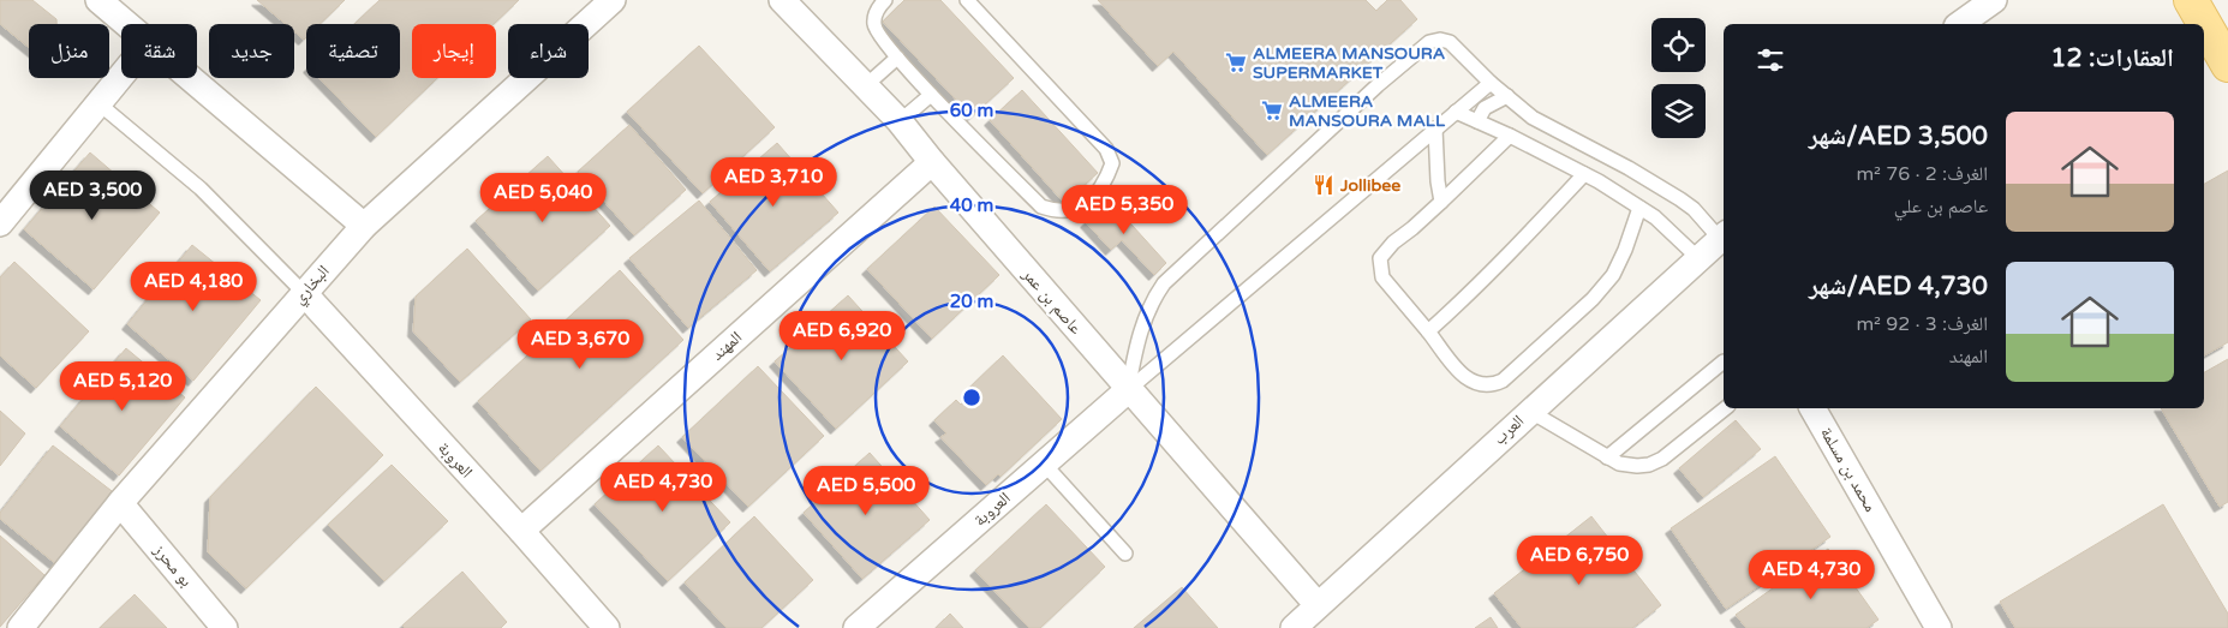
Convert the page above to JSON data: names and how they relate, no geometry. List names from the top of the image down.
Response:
{
  "streets": {
    "street": [
      "البخاري",
      "عاصم بن عمر",
      "المهند",
      "العرب",
      "العروبة",
      "محمد بن مسلمة",
      "بو محرز"
    ]
  },
  "crossings": [
    ["البخاري", "العروبة"],
    ["البخاري", "بو محرز"],
    ["عاصم بن عمر", "المهند"],
    ["عاصم بن عمر", "العرب"],
    ["عاصم بن عمر", "العروبة"],
    ["المهند", "العروبة"]
  ],
  "places": {
    "supermarket": ["ALMEERA MANSOURA SUPERMARKET", "ALMEERA MANSOURA MALL"],
    "restaurant": ["Jollibee"]
  },
  "page": {
    "chip": [
      "شراء",
      "إيجار",
      "تصفية",
      "جديد",
      "شقة",
      "منزل"
    ],
    "heading": "العقارات: 12",
    "list": [
      {
        "name": "AED 3,500/شهر",
        "note": "الغرف: 2 · 76 m² · عاصم بن علي"
      },
      {
        "name": "AED 4,730/شهر",
        "note": "الغرف: 3 · 92 m² · المهند"
      }
    ],
    "price": [
      "AED 3,710",
      "AED 3,500",
      "AED 5,040",
      "AED 5,350",
      "AED 4,180",
      "AED 6,920",
      "AED 3,670",
      "AED 5,120",
      "AED 4,730",
      "AED 5,500",
      "AED 6,750",
      "AED 4,730"
    ]
  },
  "rings": ["60 m", "40 m", "20 m"]
}
